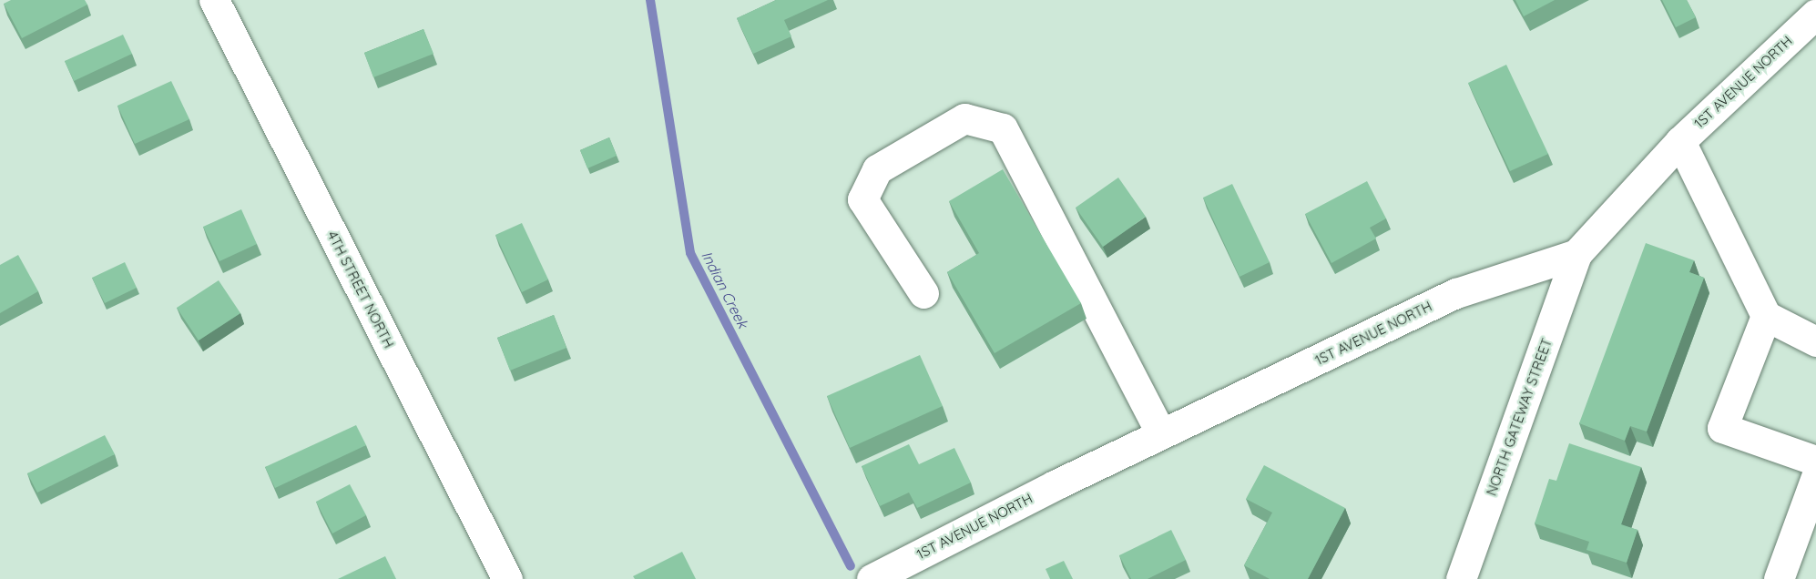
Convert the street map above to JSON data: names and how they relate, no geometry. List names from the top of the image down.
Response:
{
  "streets": {
    "street": ["1ST AVENUE NORTH", "4TH STREET NORTH", "NORTH GATEWAY STREET"]
  },
  "crossings": [
    ["1ST AVENUE NORTH", "NORTH GATEWAY STREET"]
  ],
  "water": ["Indian Creek"]
}
